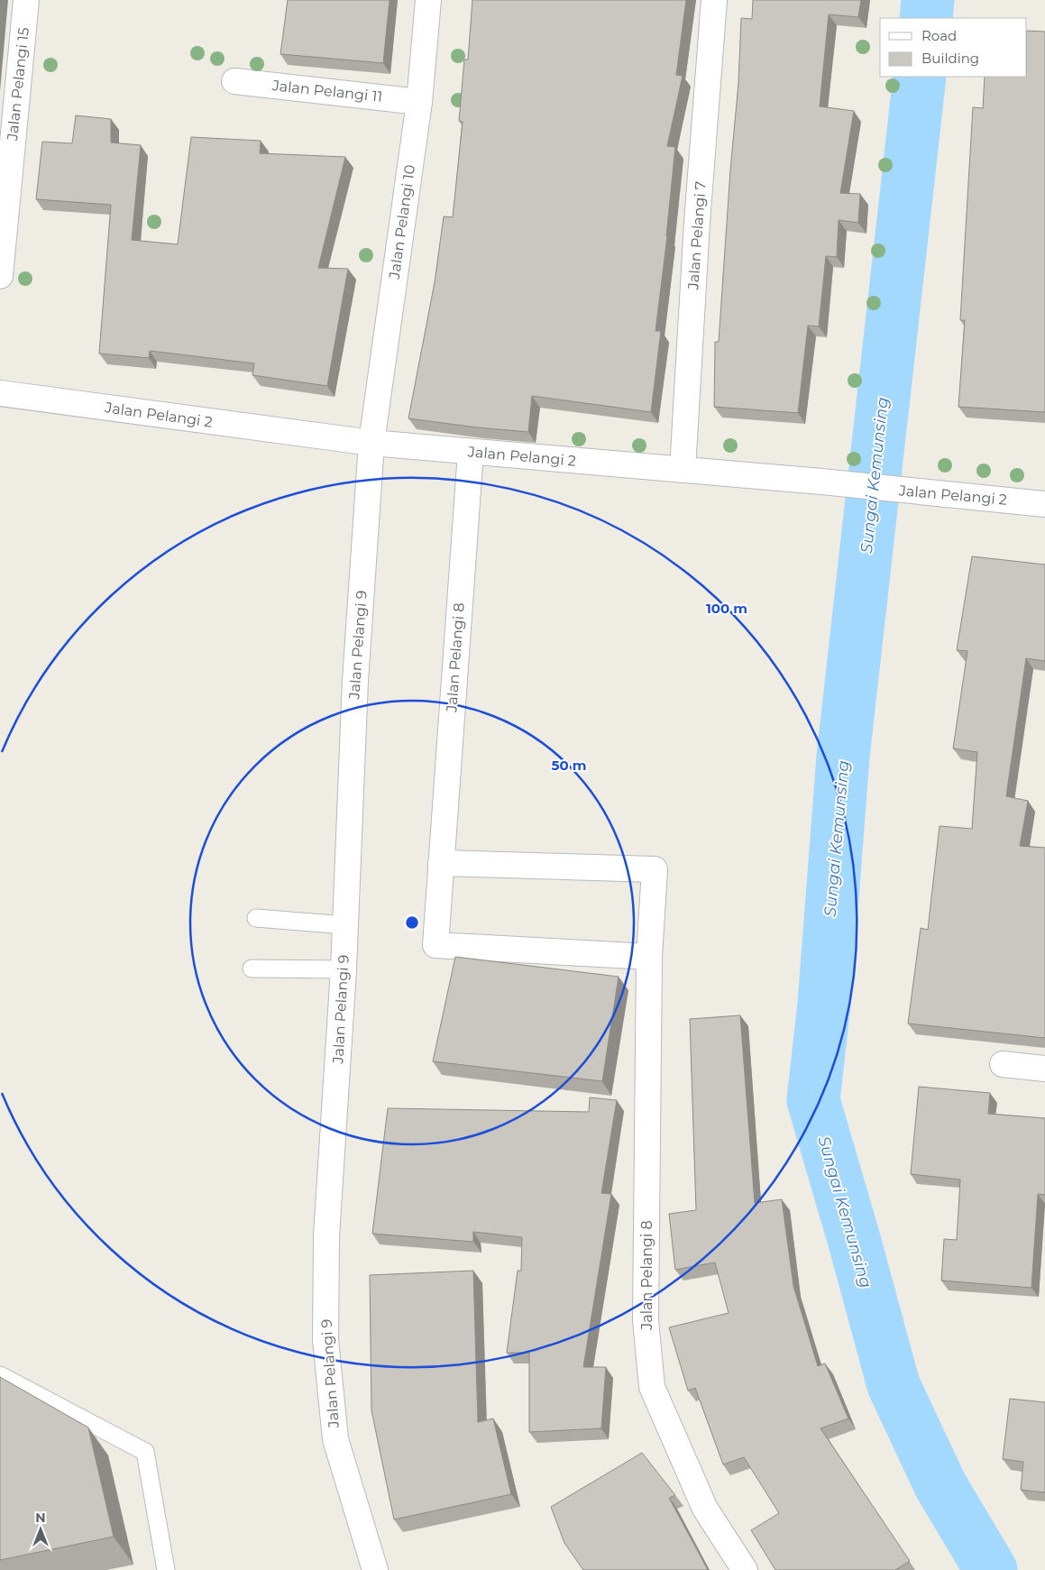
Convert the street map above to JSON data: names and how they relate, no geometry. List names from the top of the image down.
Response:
{
  "streets": {
    "street": [
      "Jalan Pelangi 15",
      "Jalan Pelangi 11",
      "Jalan Pelangi 10",
      "Jalan Pelangi 7",
      "Jalan Pelangi 2",
      "Jalan Pelangi 9",
      "Jalan Pelangi 8"
    ]
  },
  "crossings": [
    ["Jalan Pelangi 11", "Jalan Pelangi 10"],
    ["Jalan Pelangi 10", "Jalan Pelangi 2"],
    ["Jalan Pelangi 10", "Jalan Pelangi 9"],
    ["Jalan Pelangi 7", "Jalan Pelangi 2"],
    ["Jalan Pelangi 2", "Jalan Pelangi 9"],
    ["Jalan Pelangi 2", "Jalan Pelangi 8"]
  ],
  "water": ["Sungai Kemunsing"],
  "legend": ["Road", "Building"],
  "north": "top",
  "rings": ["100 m", "50 m"]
}
